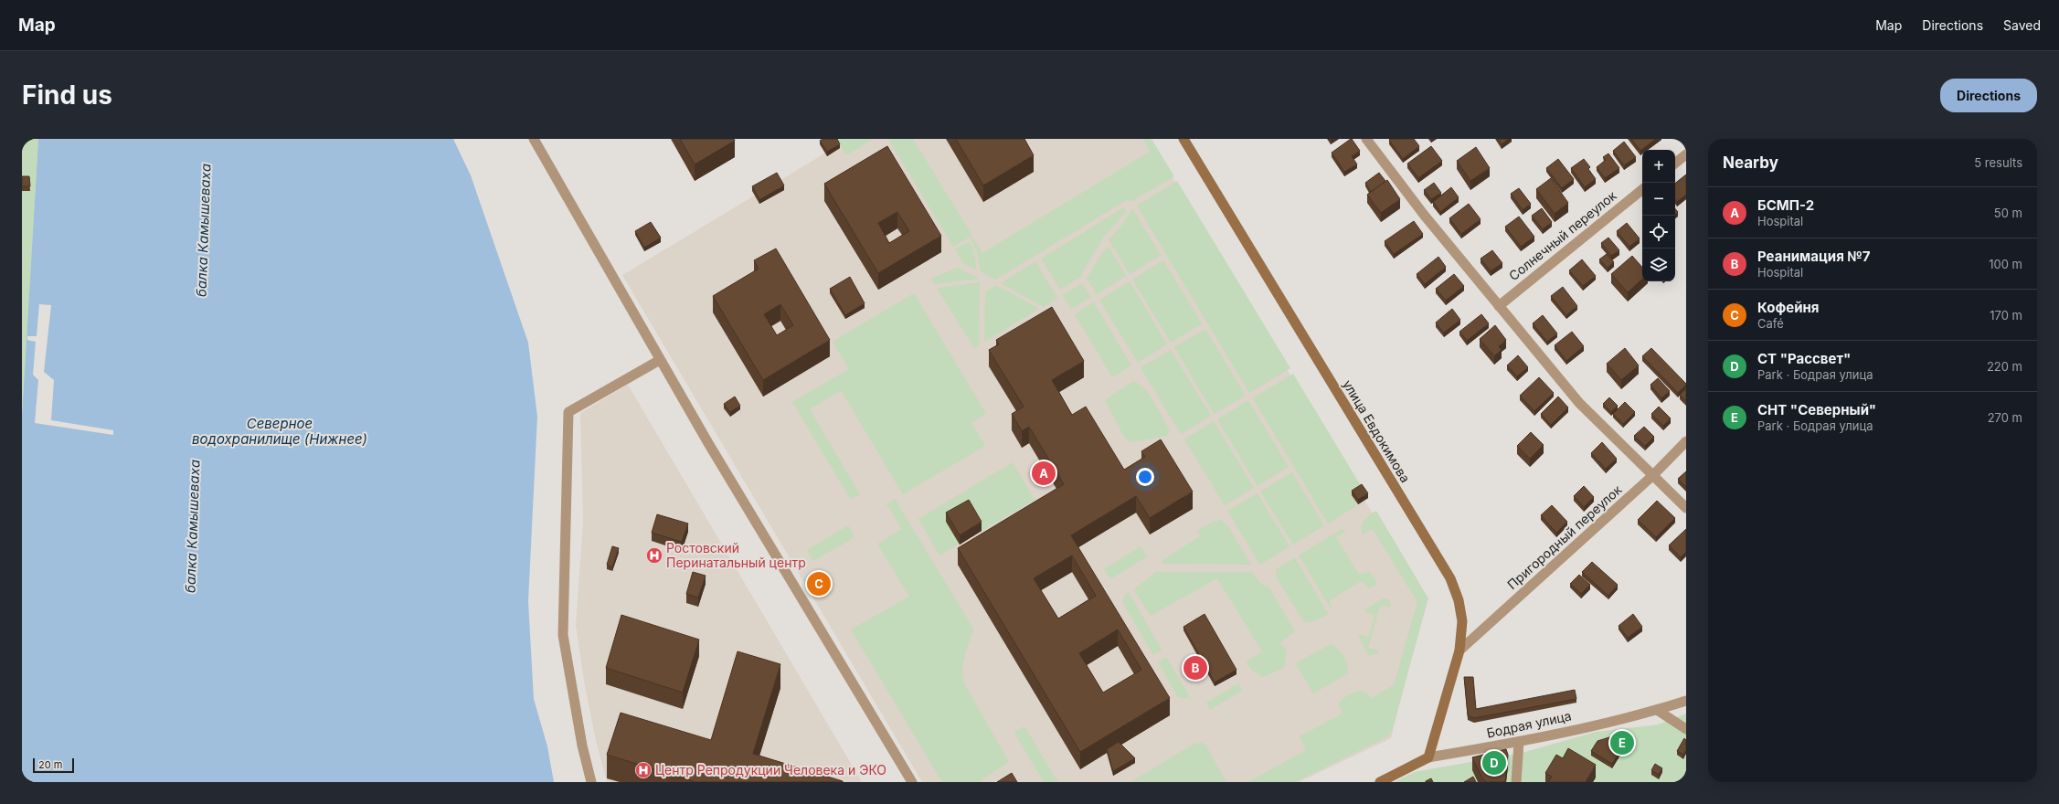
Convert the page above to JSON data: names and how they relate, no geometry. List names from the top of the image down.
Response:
{
  "streets": {
    "main road": ["улица Евдокимова", "Бодрая улица"],
    "street": ["Солнечный переулок", "Пригородный переулок"]
  },
  "crossings": [
    ["улица Евдокимова", "Пригородный переулок"],
    ["улица Евдокимова", "Бодрая улица"]
  ],
  "water": ["балка Камышеваха", "Северное водохранилище (Нижнее)"],
  "places": {
    "hospital": ["Ростовский Перинатальный центр", "Центр Репродукции Человека и ЭКО"]
  },
  "scale_bar": "20 m",
  "page": {
    "header": "Map",
    "nav": ["Map", "Directions", "Saved"],
    "buttons": "Directions",
    "title": "Find us",
    "heading": ["Nearby", "5 results"],
    "map_buttons": ["+", "−"],
    "list": [
      {
        "mark": "A",
        "name": "БСМП-2",
        "note": "Hospital",
        "value": "50 m"
      },
      {
        "mark": "B",
        "name": "Реанимация №7",
        "note": "Hospital",
        "value": "100 m"
      },
      {
        "mark": "C",
        "name": "Кофейня",
        "note": "Café",
        "value": "170 m"
      },
      {
        "mark": "D",
        "name": "СТ \"Рассвет\"",
        "note": "Park · Бодрая улица",
        "value": "220 m"
      },
      {
        "mark": "E",
        "name": "СНТ \"Северный\"",
        "note": "Park · Бодрая улица",
        "value": "270 m"
      }
    ],
    "pins": [
      "A",
      "C",
      "B",
      "E",
      "D"
    ],
    "scale": "20 m"
  }
}
